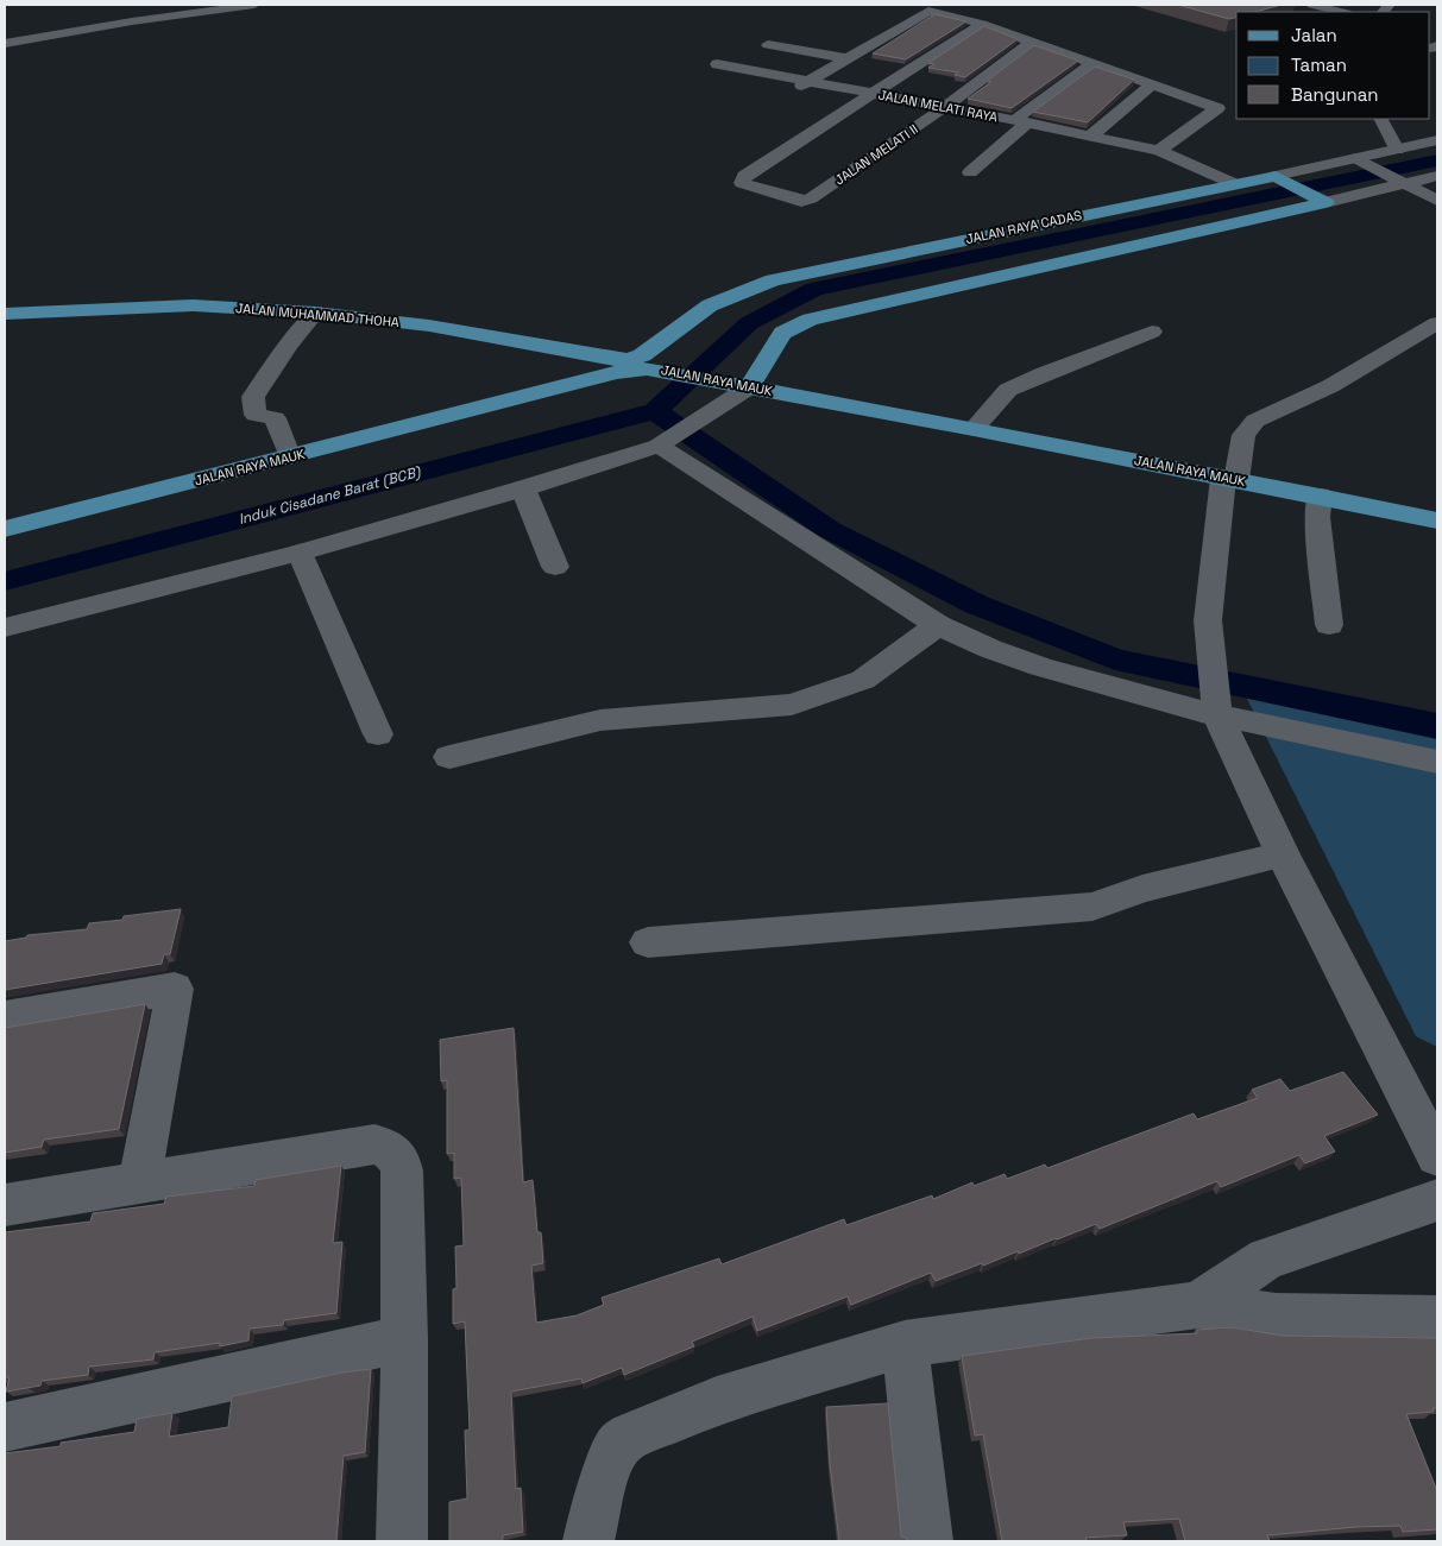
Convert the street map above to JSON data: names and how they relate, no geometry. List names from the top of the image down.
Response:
{
  "streets": {
    "main road": ["JALAN RAYA CADAS", "JALAN MUHAMMAD THOHA", "JALAN RAYA MAUK"],
    "street": ["JALAN MELATI RAYA", "JALAN MELATI II"]
  },
  "crossings": [
    ["JALAN MELATI RAYA", "JALAN MELATI II"],
    ["JALAN MELATI RAYA", "JALAN RAYA CADAS"],
    ["JALAN RAYA CADAS", "JALAN MUHAMMAD THOHA"]
  ],
  "water": ["Induk Cisadane Barat (BCB)"],
  "legend": ["Jalan", "Taman", "Bangunan"]
}
